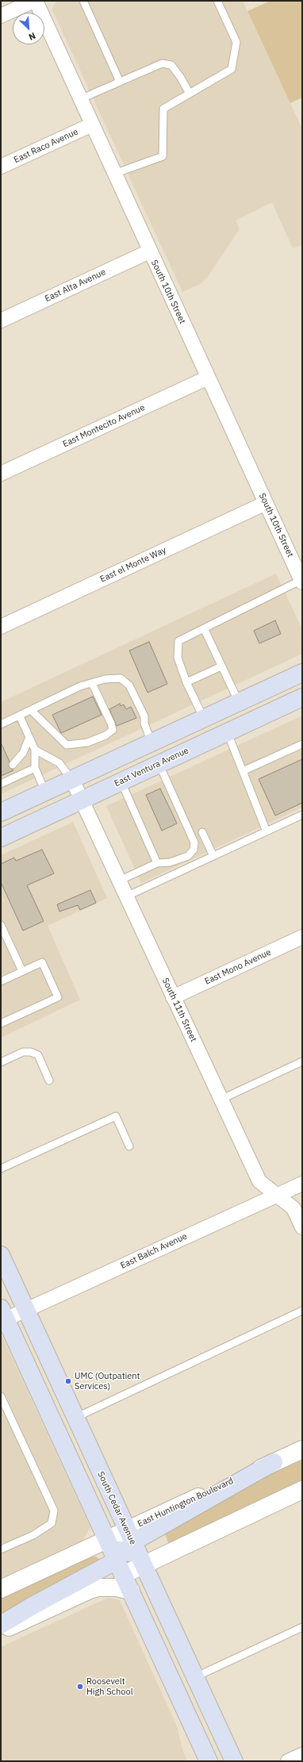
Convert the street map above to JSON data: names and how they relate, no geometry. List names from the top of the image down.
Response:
{
  "streets": {
    "main road": ["East Ventura Avenue", "South Cedar Avenue"],
    "street": [
      "East Raco Avenue",
      "East Alta Avenue",
      "South 10th Street",
      "East Montecito Avenue",
      "East el Monte Way",
      "East Mono Avenue",
      "South 11th Street",
      "East Balch Avenue",
      "East Huntington Boulevard"
    ]
  },
  "crossings": [
    ["East Raco Avenue", "South 10th Street"],
    ["East Alta Avenue", "South 10th Street"],
    ["South 10th Street", "East Montecito Avenue"],
    ["South 10th Street", "East el Monte Way"],
    ["East Ventura Avenue", "South 11th Street"],
    ["East Mono Avenue", "South 11th Street"],
    ["South 11th Street", "East Balch Avenue"],
    ["East Balch Avenue", "South Cedar Avenue"],
    ["East Huntington Boulevard", "South Cedar Avenue"]
  ],
  "places": ["UMC (Outpatient Services)", "Roosevelt High School"],
  "north": "bottom right"
}
